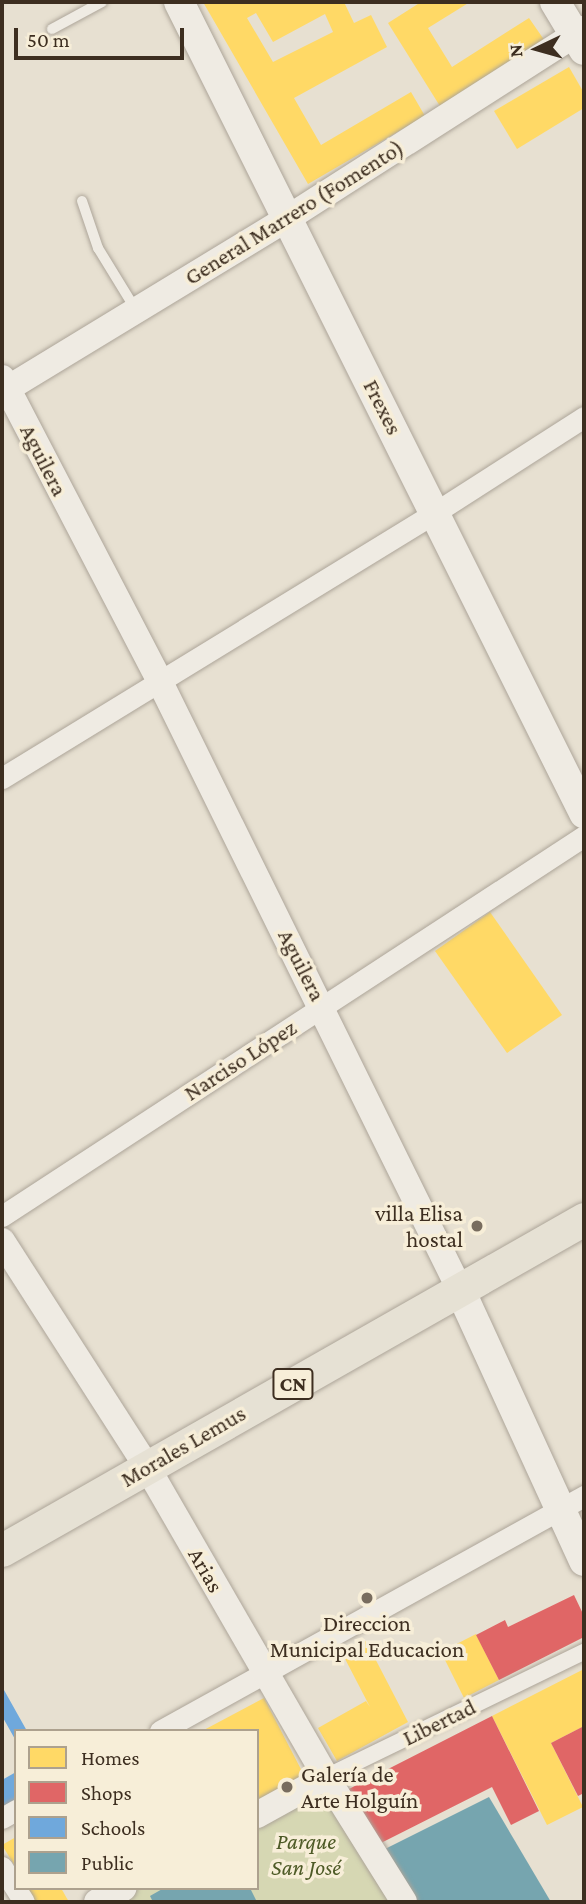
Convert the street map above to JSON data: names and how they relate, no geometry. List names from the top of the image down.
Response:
{
  "streets": {
    "main road": [
      "Frexes",
      "Aguilera",
      "CN",
      "Morales Lemus"
    ],
    "street": [
      "General Marrero (Fomento)",
      "Narciso López",
      "Arias",
      "Libertad"
    ]
  },
  "crossings": [
    ["General Marrero (Fomento)", "Frexes"],
    ["General Marrero (Fomento)", "Aguilera"],
    ["Aguilera", "Narciso López"],
    ["Aguilera", "Morales Lemus"],
    ["Morales Lemus", "Arias"],
    ["Arias", "Libertad"]
  ],
  "parks": ["Parque San José"],
  "places": ["villa Elisa hostal", "Direccion Municipal Educacion", "Galería de Arte Holguín"],
  "legend": [
    "Homes",
    "Shops",
    "Schools",
    "Public"
  ],
  "scale_bar": "50 m",
  "north": "left"
}
